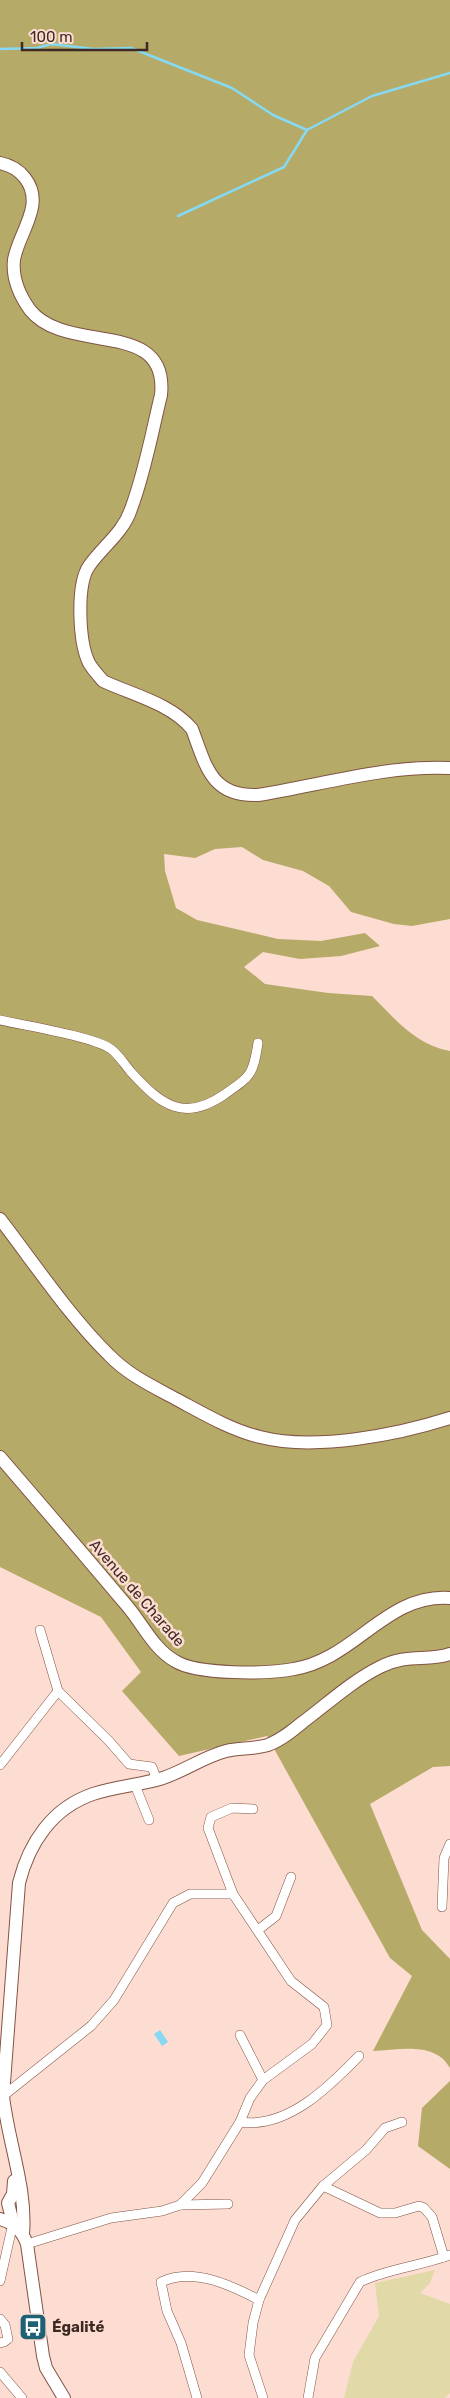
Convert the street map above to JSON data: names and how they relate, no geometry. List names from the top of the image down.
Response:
{
  "streets": {
    "street": ["Avenue de Charade"]
  },
  "places": {
    "bus stop": ["Égalité"]
  },
  "scale_bar": "100 m"
}
